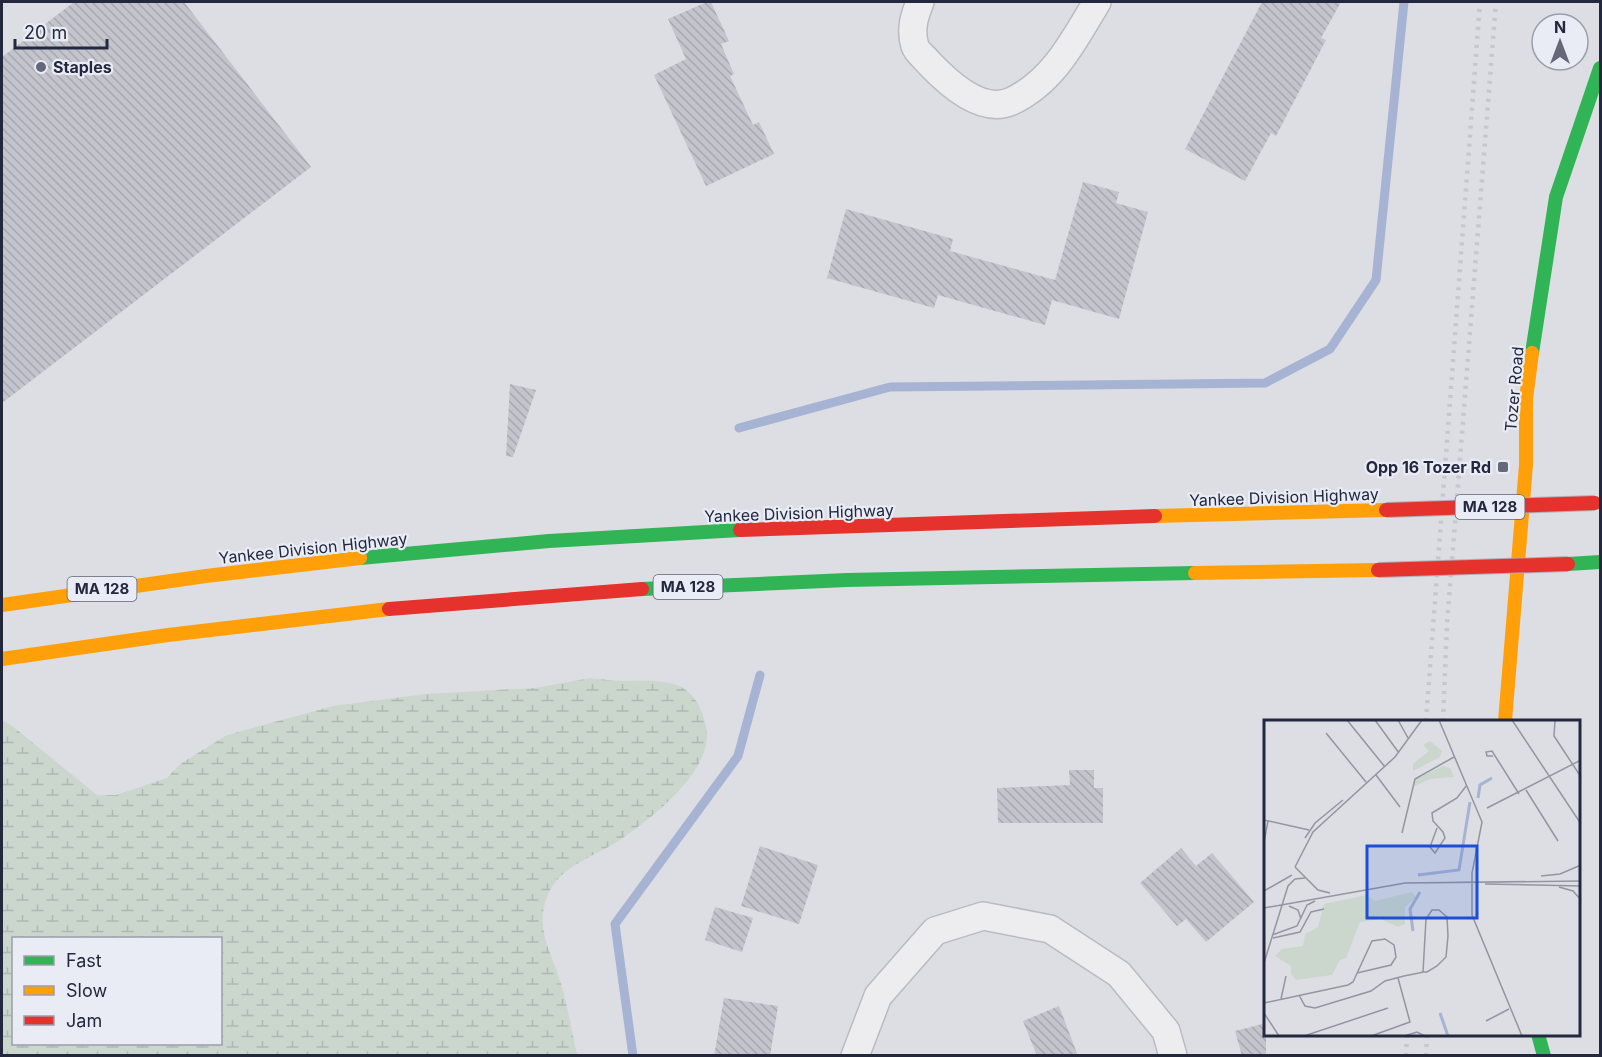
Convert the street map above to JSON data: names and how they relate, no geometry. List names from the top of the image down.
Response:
{
  "streets": {
    "main road": ["Tozer Road", "Yankee Division Highway", "MA 128"]
  },
  "places": {
    "other": ["Staples"],
    "transit": ["Opp 16 Tozer Rd"]
  },
  "legend": ["Fast", "Slow", "Jam"],
  "scale_bar": "20 m",
  "north": "top"
}
